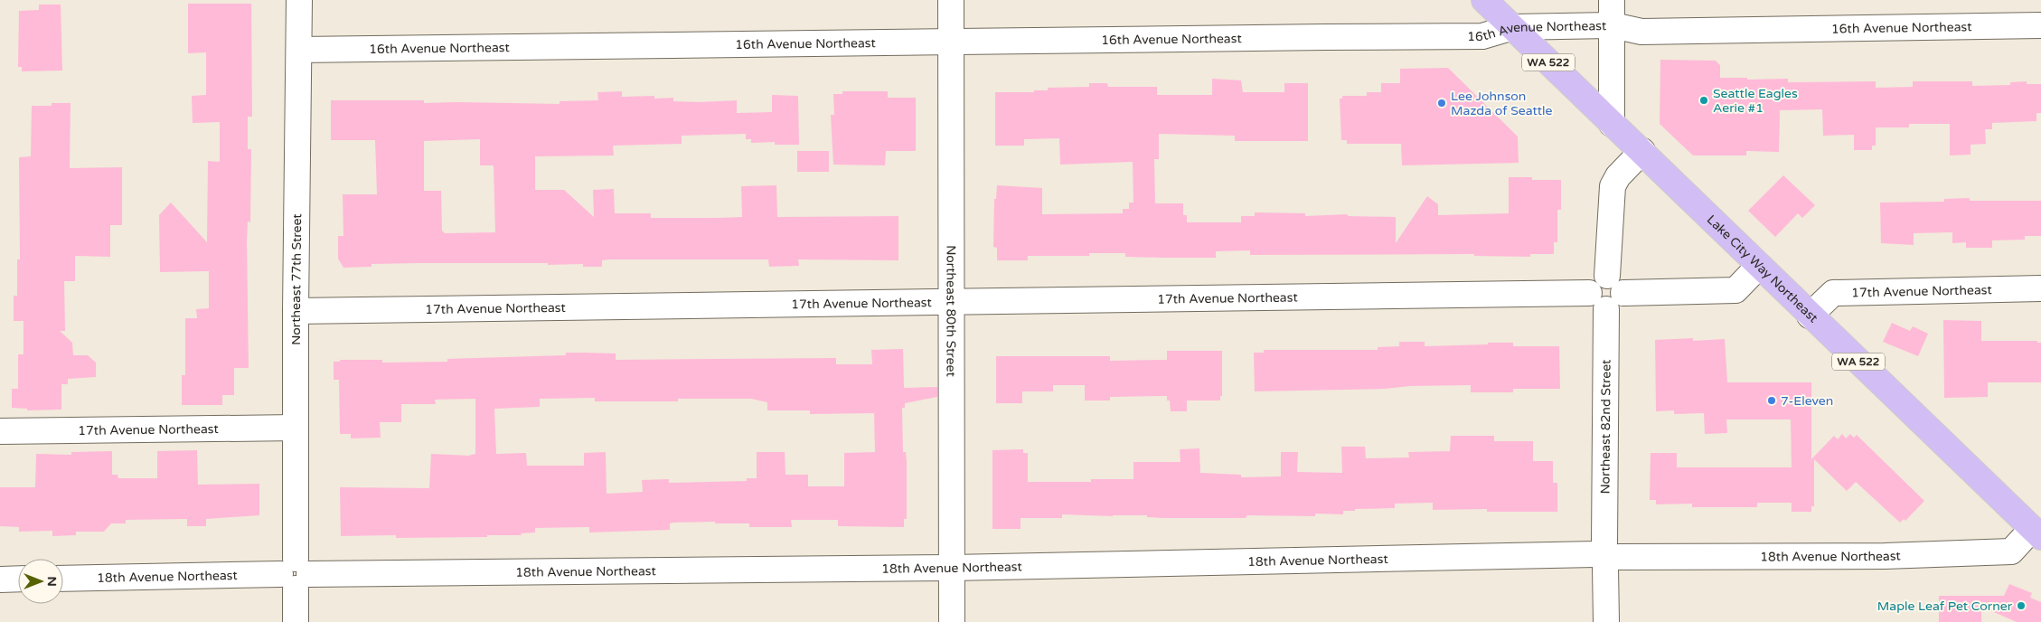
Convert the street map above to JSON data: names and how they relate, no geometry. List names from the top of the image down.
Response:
{
  "streets": {
    "main road": ["WA 522", "Lake City Way Northeast"],
    "street": [
      "16th Avenue Northeast",
      "Northeast 77th Street",
      "17th Avenue Northeast",
      "Northeast 80th Street",
      "Northeast 82nd Street",
      "18th Avenue Northeast"
    ]
  },
  "crossings": [
    ["16th Avenue Northeast", "Lake City Way Northeast"],
    ["16th Avenue Northeast", "Northeast 77th Street"],
    ["16th Avenue Northeast", "Northeast 80th Street"],
    ["Lake City Way Northeast", "17th Avenue Northeast"],
    ["Lake City Way Northeast", "Northeast 82nd Street"],
    ["Lake City Way Northeast", "18th Avenue Northeast"],
    ["Northeast 77th Street", "17th Avenue Northeast"],
    ["Northeast 77th Street", "18th Avenue Northeast"],
    ["17th Avenue Northeast", "Northeast 80th Street"],
    ["17th Avenue Northeast", "Northeast 82nd Street"],
    ["Northeast 80th Street", "18th Avenue Northeast"],
    ["Northeast 82nd Street", "18th Avenue Northeast"]
  ],
  "places": [
    "Seattle Eagles Aerie #1",
    "Lee Johnson Mazda of Seattle",
    "7-Eleven",
    "Maple Leaf Pet Corner"
  ],
  "north": "right"
}
